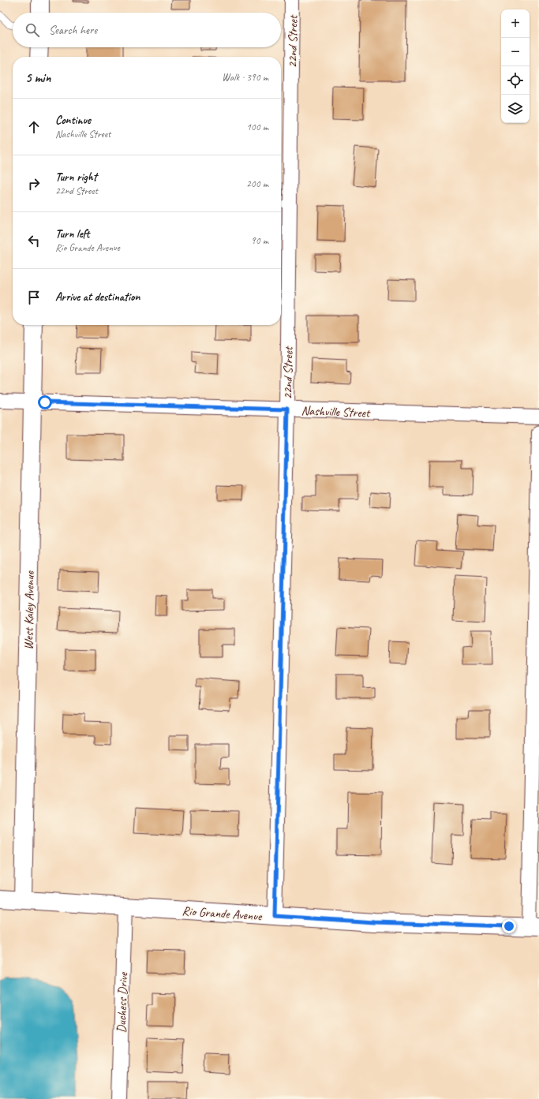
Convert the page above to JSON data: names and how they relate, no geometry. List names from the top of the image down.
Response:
{
  "streets": {
    "street": [
      "22nd Street",
      "Nashville Street",
      "West Kaley Avenue",
      "Rio Grande Avenue",
      "Duchess Drive"
    ]
  },
  "crossings": [
    ["22nd Street", "Nashville Street"],
    ["22nd Street", "Rio Grande Avenue"],
    ["Nashville Street", "West Kaley Avenue"],
    ["West Kaley Avenue", "Rio Grande Avenue"],
    ["Rio Grande Avenue", "Duchess Drive"]
  ],
  "page": {
    "map_buttons": ["+", "−"],
    "search": "Search here",
    "heading": ["5 min", "Walk · 390 m"],
    "list": [
      ["Continue", "Nashville Street", "100 m"],
      ["Turn right", "22nd Street", "200 m"],
      ["Turn left", "Rio Grande Avenue", "90 m"],
      "Arrive at destination"
    ]
  }
}
